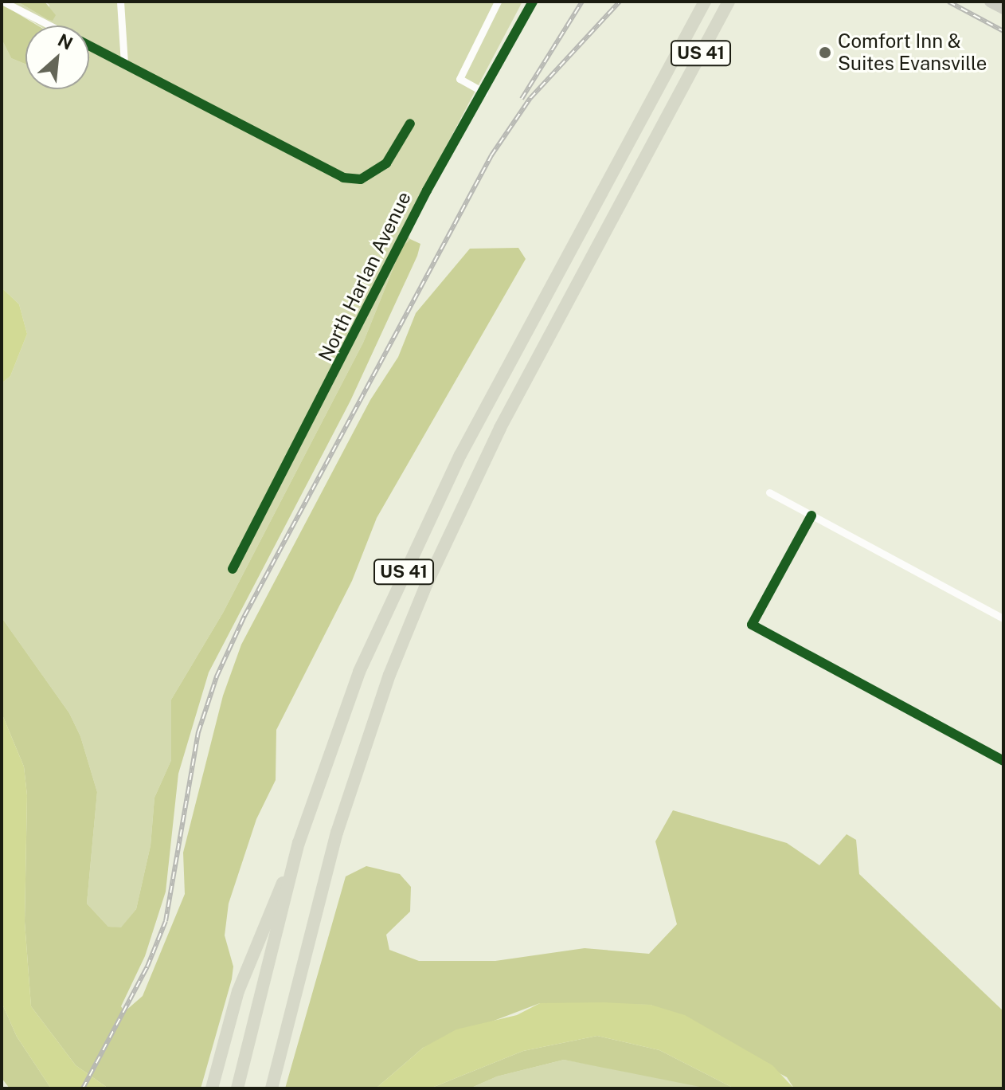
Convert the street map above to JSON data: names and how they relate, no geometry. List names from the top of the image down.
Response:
{
  "streets": {
    "highway": ["US 41"],
    "street": ["North Harlan Avenue"]
  },
  "places": ["Comfort Inn & Suites Evansville"],
  "north": "top right"
}
